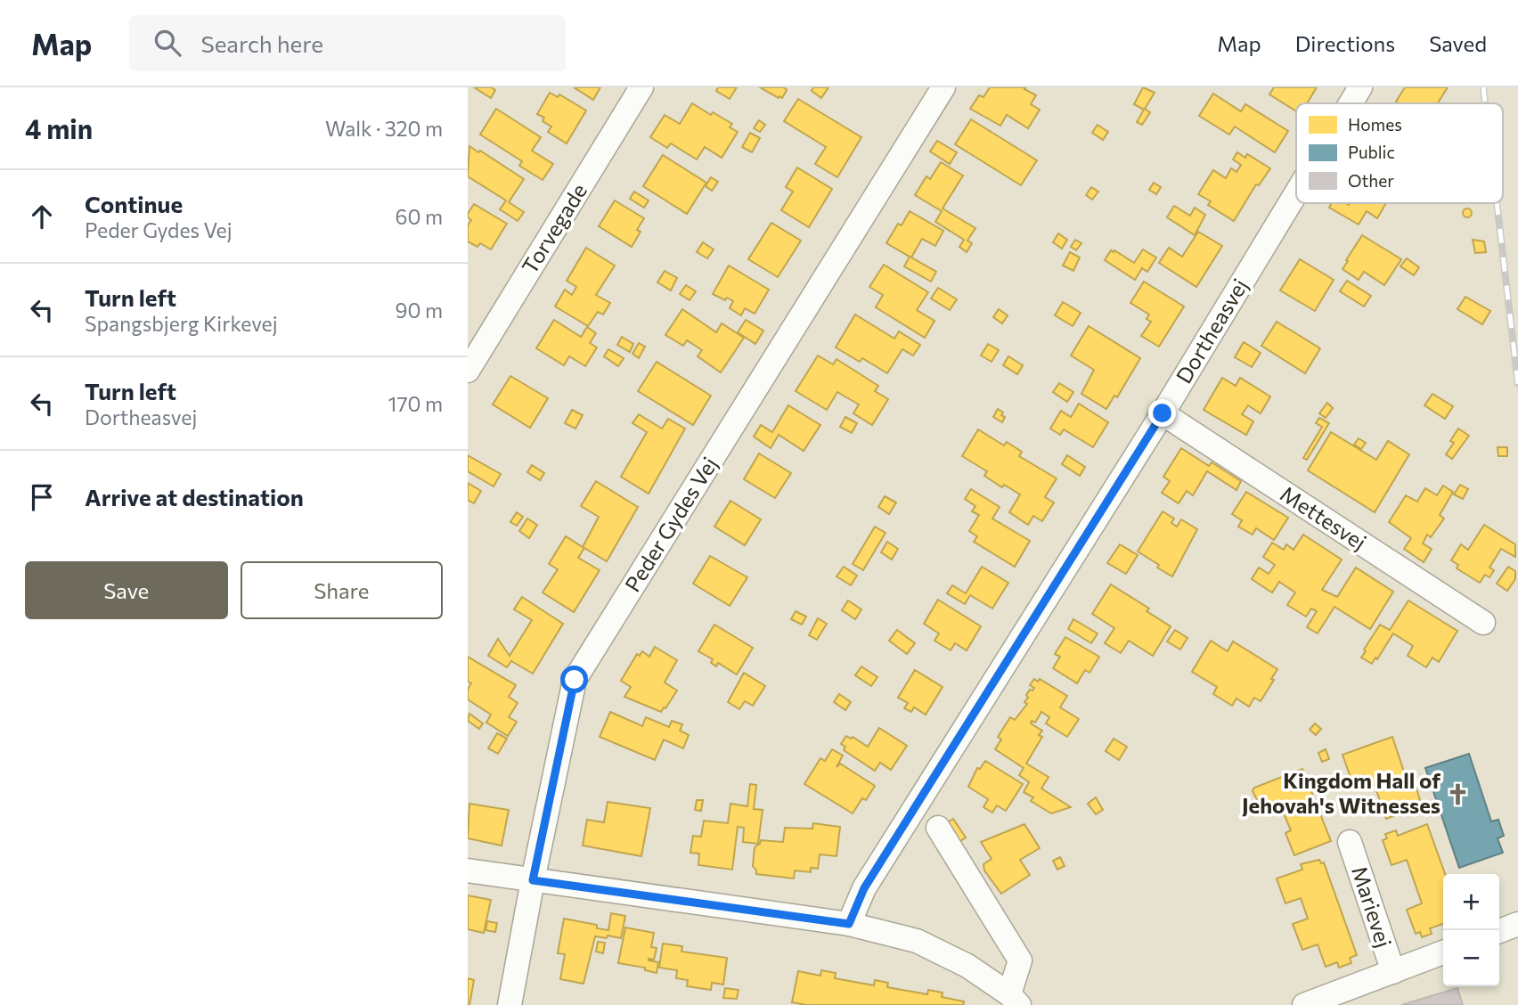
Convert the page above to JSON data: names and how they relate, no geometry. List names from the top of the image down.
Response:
{
  "streets": {
    "street": [
      "Torvegade",
      "Dortheasvej",
      "Mettesvej",
      "Peder Gydes Vej",
      "Marievej"
    ]
  },
  "crossings": [
    ["Dortheasvej", "Mettesvej"]
  ],
  "places": {
    "church": ["Kingdom Hall of Jehovah's Witnesses"]
  },
  "legend": ["Homes", "Public", "Other"],
  "page": {
    "header": "Map",
    "search": "Search here",
    "nav": ["Map", "Directions", "Saved"],
    "heading": ["4 min", "Walk · 320 m"],
    "list": [
      ["Continue", "Peder Gydes Vej", "60 m"],
      ["Turn left", "Spangsbjerg Kirkevej", "90 m"],
      ["Turn left", "Dortheasvej", "170 m"],
      "Arrive at destination"
    ],
    "buttons": ["Save", "Share"],
    "map_buttons": ["+", "−"]
  }
}
